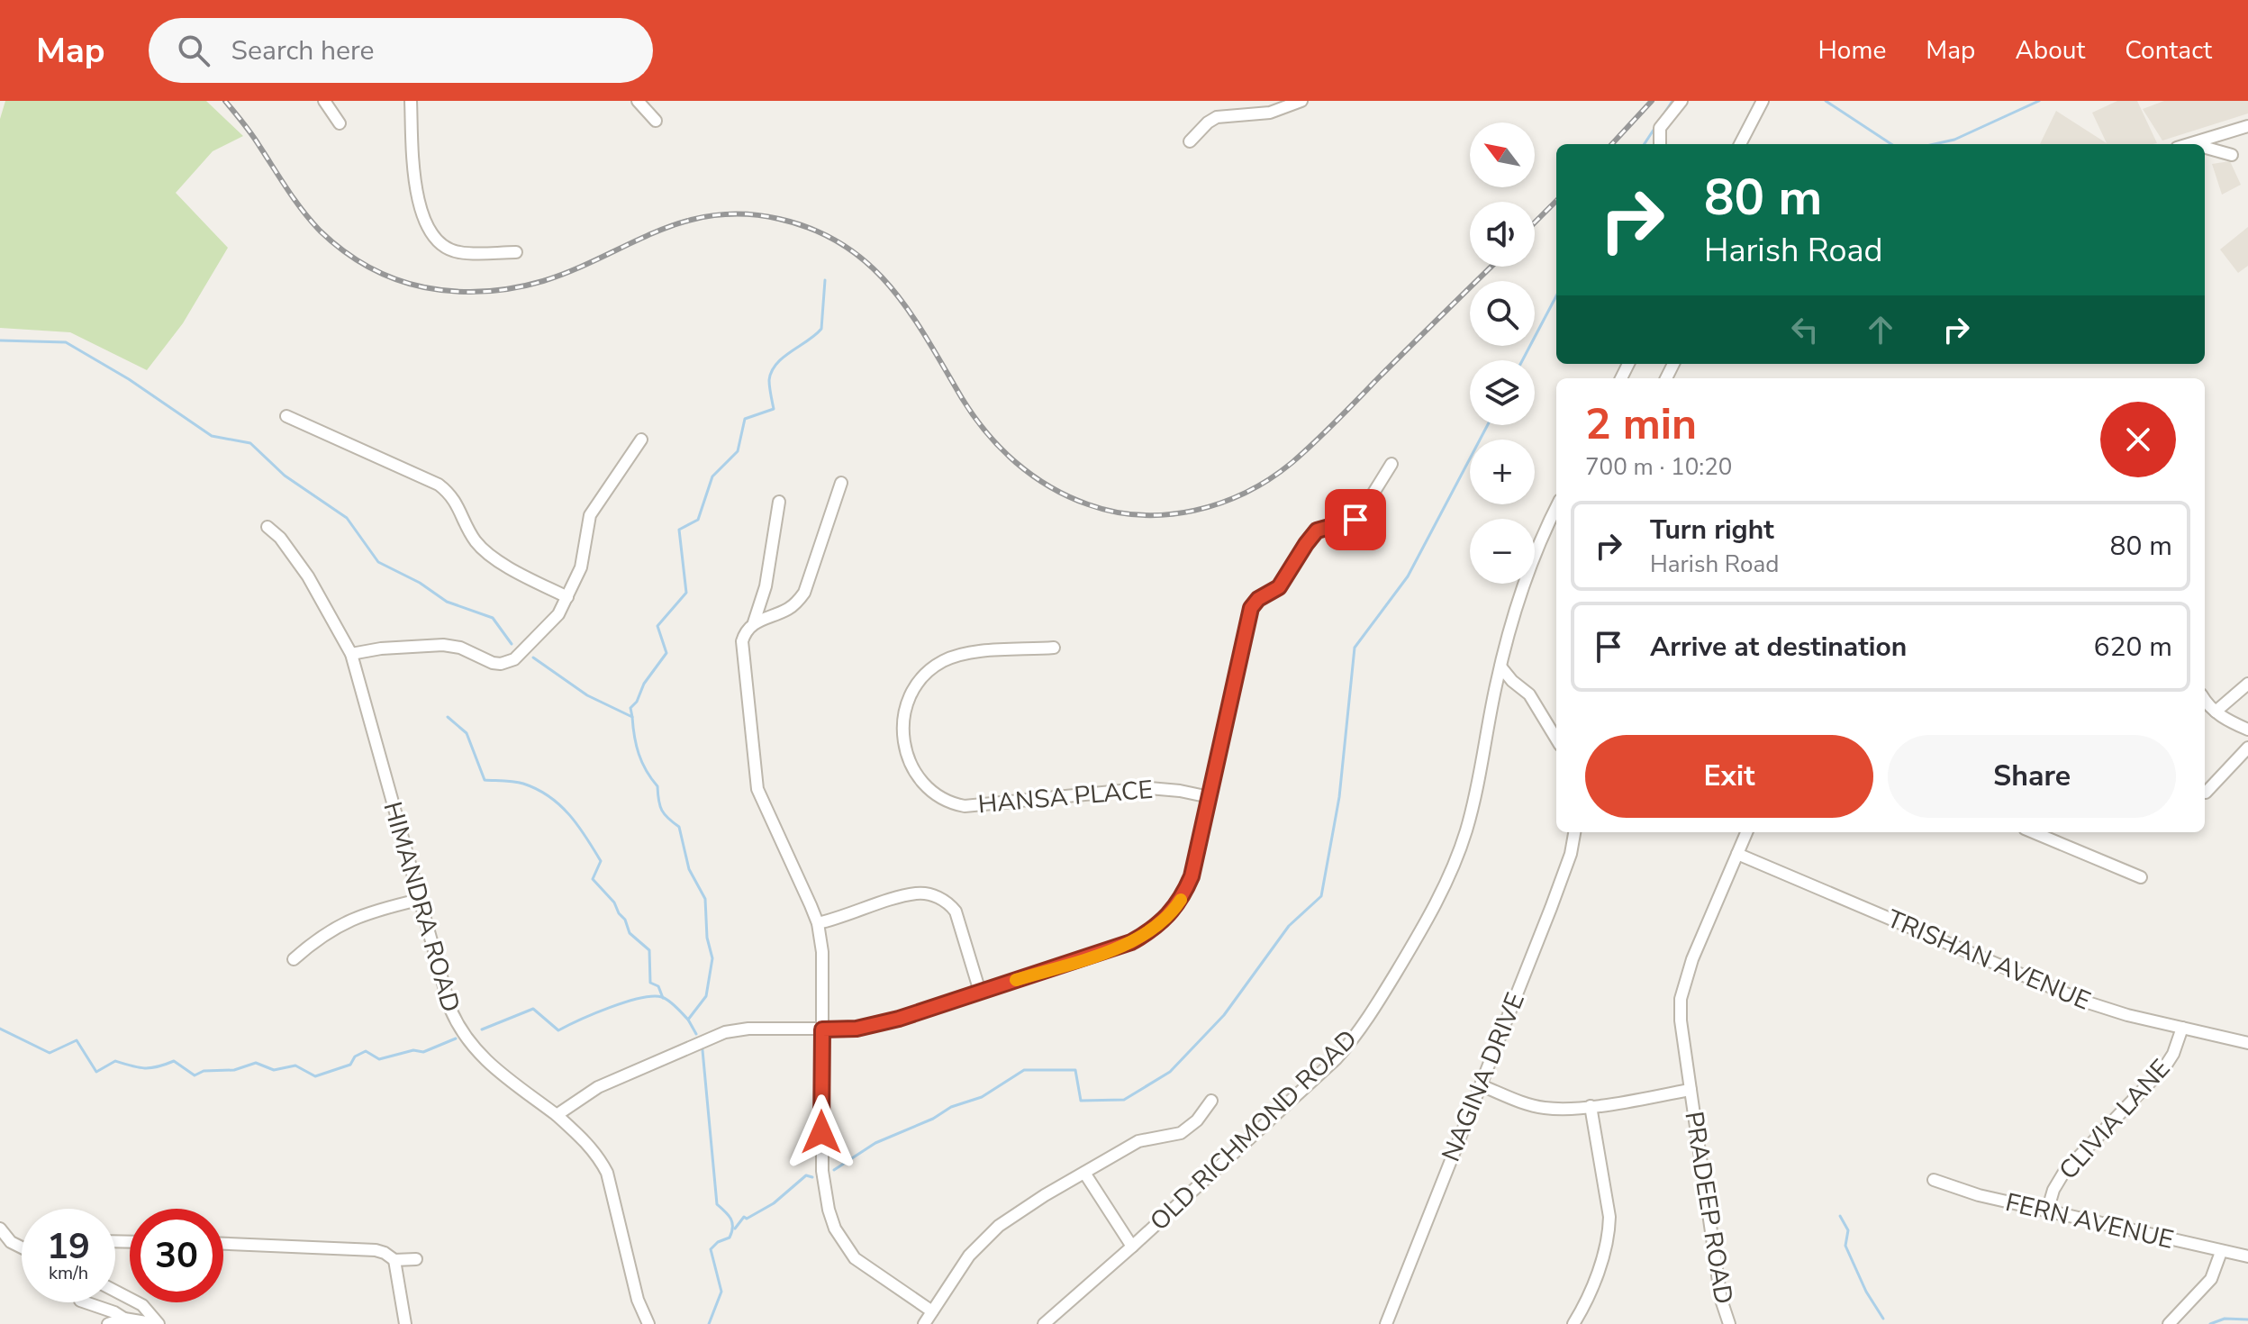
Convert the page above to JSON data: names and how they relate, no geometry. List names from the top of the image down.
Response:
{
  "streets": {
    "street": [
      "HANSA PLACE",
      "HIMANDRA ROAD",
      "TRISHAN AVENUE",
      "NAGINA DRIVE",
      "CLIVIA LANE",
      "OLD RICHMOND ROAD",
      "PRADEEP ROAD",
      "FERN AVENUE"
    ]
  },
  "crossings": [
    ["TRISHAN AVENUE", "CLIVIA LANE"],
    ["NAGINA DRIVE", "PRADEEP ROAD"],
    ["CLIVIA LANE", "FERN AVENUE"]
  ],
  "north": "top left",
  "page": {
    "header": "Map",
    "search": "Search here",
    "nav": [
      "Home",
      "Map",
      "About",
      "Contact"
    ],
    "map_buttons": ["+", "−"],
    "turn": ["80 m", "Harish Road"],
    "heading": ["2 min", "700 m · 10:20"],
    "list": [
      {
        "name": "Turn right",
        "note": "Harish Road",
        "value": "80 m"
      },
      {
        "name": "Arrive at destination",
        "value": "620 m"
      }
    ],
    "buttons": ["Exit", "Share"],
    "speed": "19 km/h",
    "limit": "30"
  }
}
